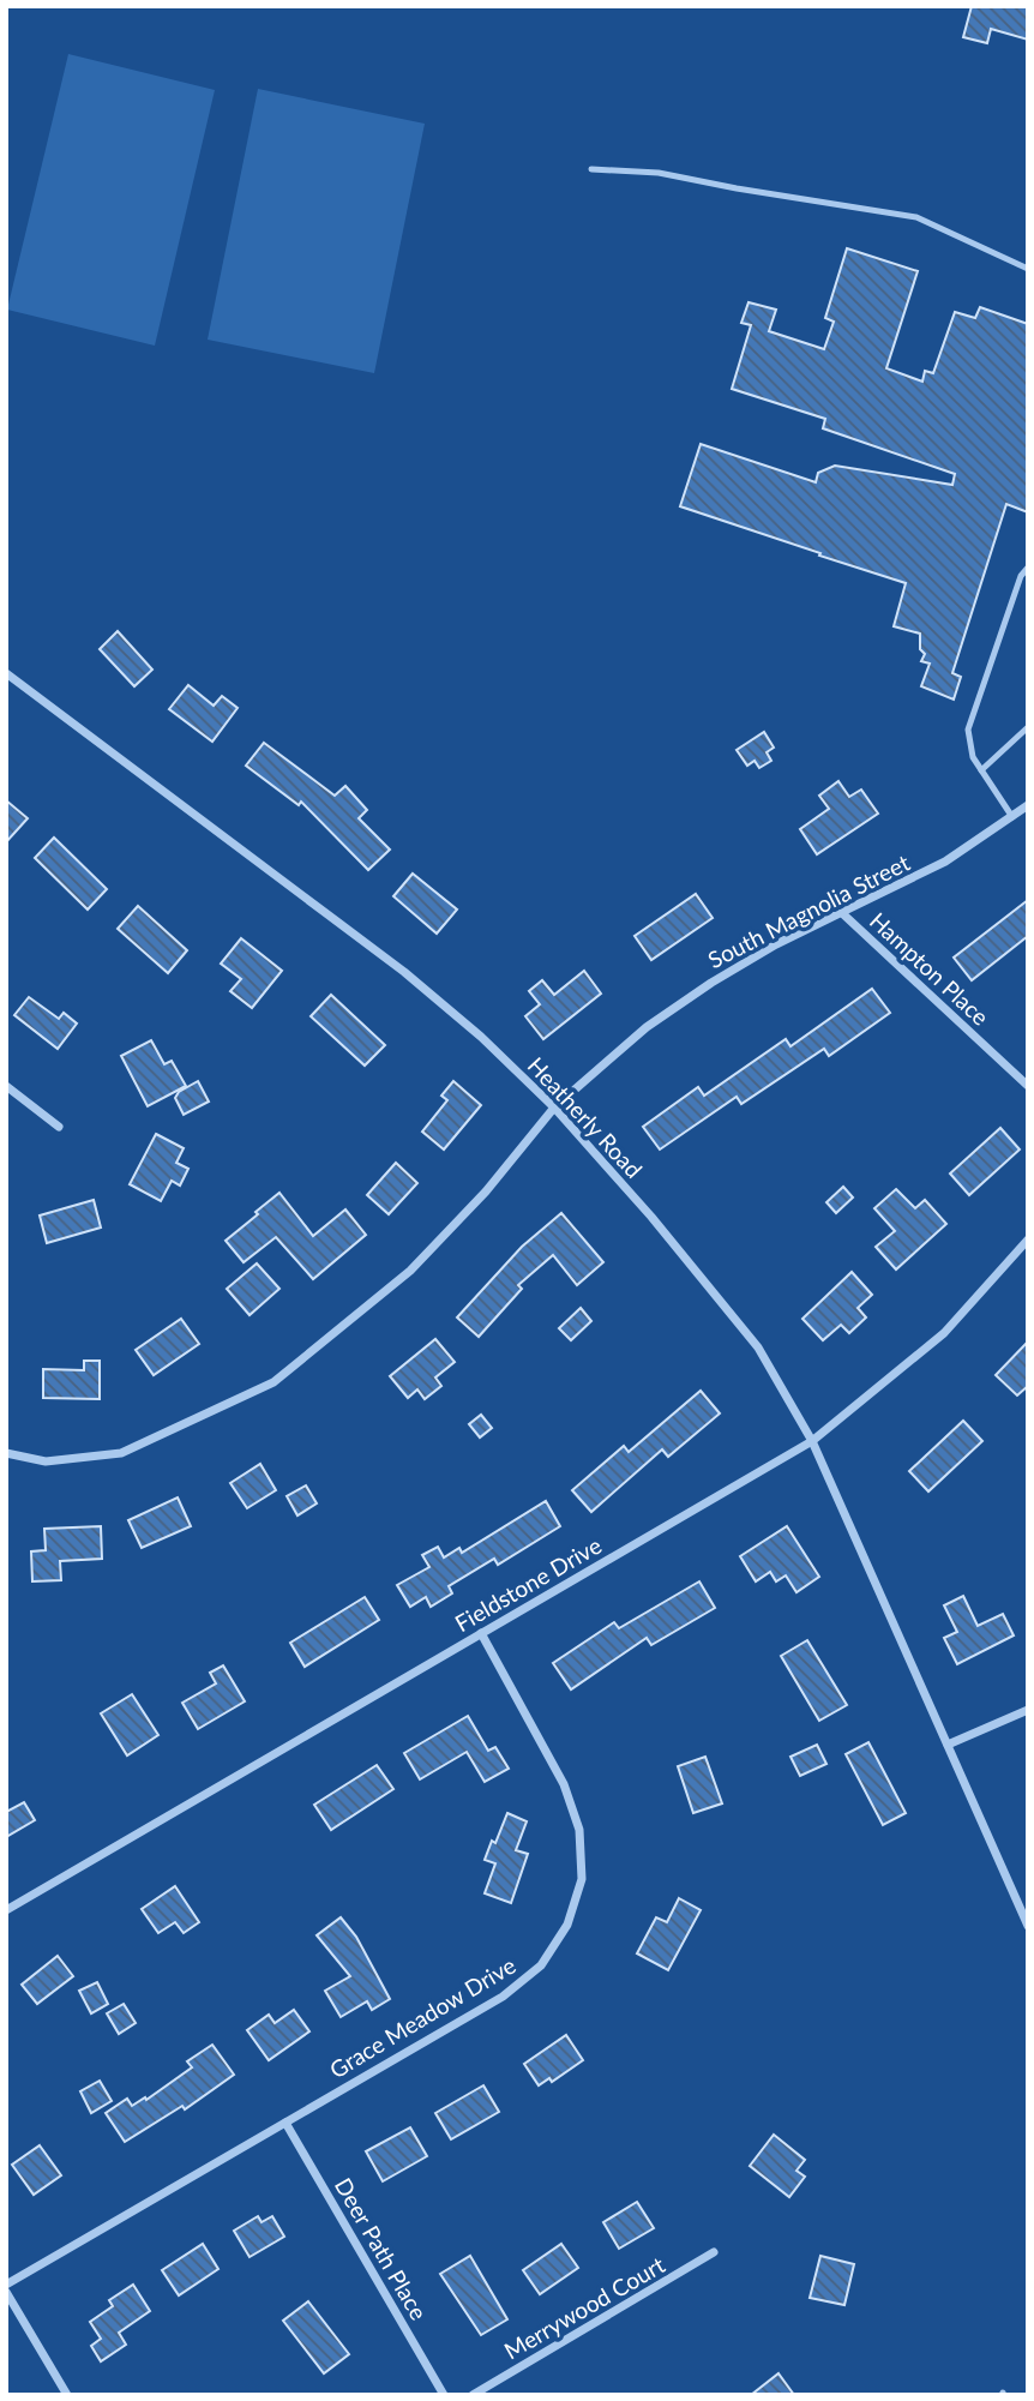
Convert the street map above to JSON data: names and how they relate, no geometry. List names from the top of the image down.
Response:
{
  "streets": {
    "street": [
      "South Magnolia Street",
      "Hampton Place",
      "Heatherly Road",
      "Fieldstone Drive",
      "Grace Meadow Drive",
      "Deer Path Place",
      "Merrywood Court"
    ]
  },
  "crossings": [
    ["South Magnolia Street", "Hampton Place"],
    ["South Magnolia Street", "Heatherly Road"],
    ["Heatherly Road", "Fieldstone Drive"],
    ["Fieldstone Drive", "Grace Meadow Drive"],
    ["Grace Meadow Drive", "Deer Path Place"]
  ]
}
